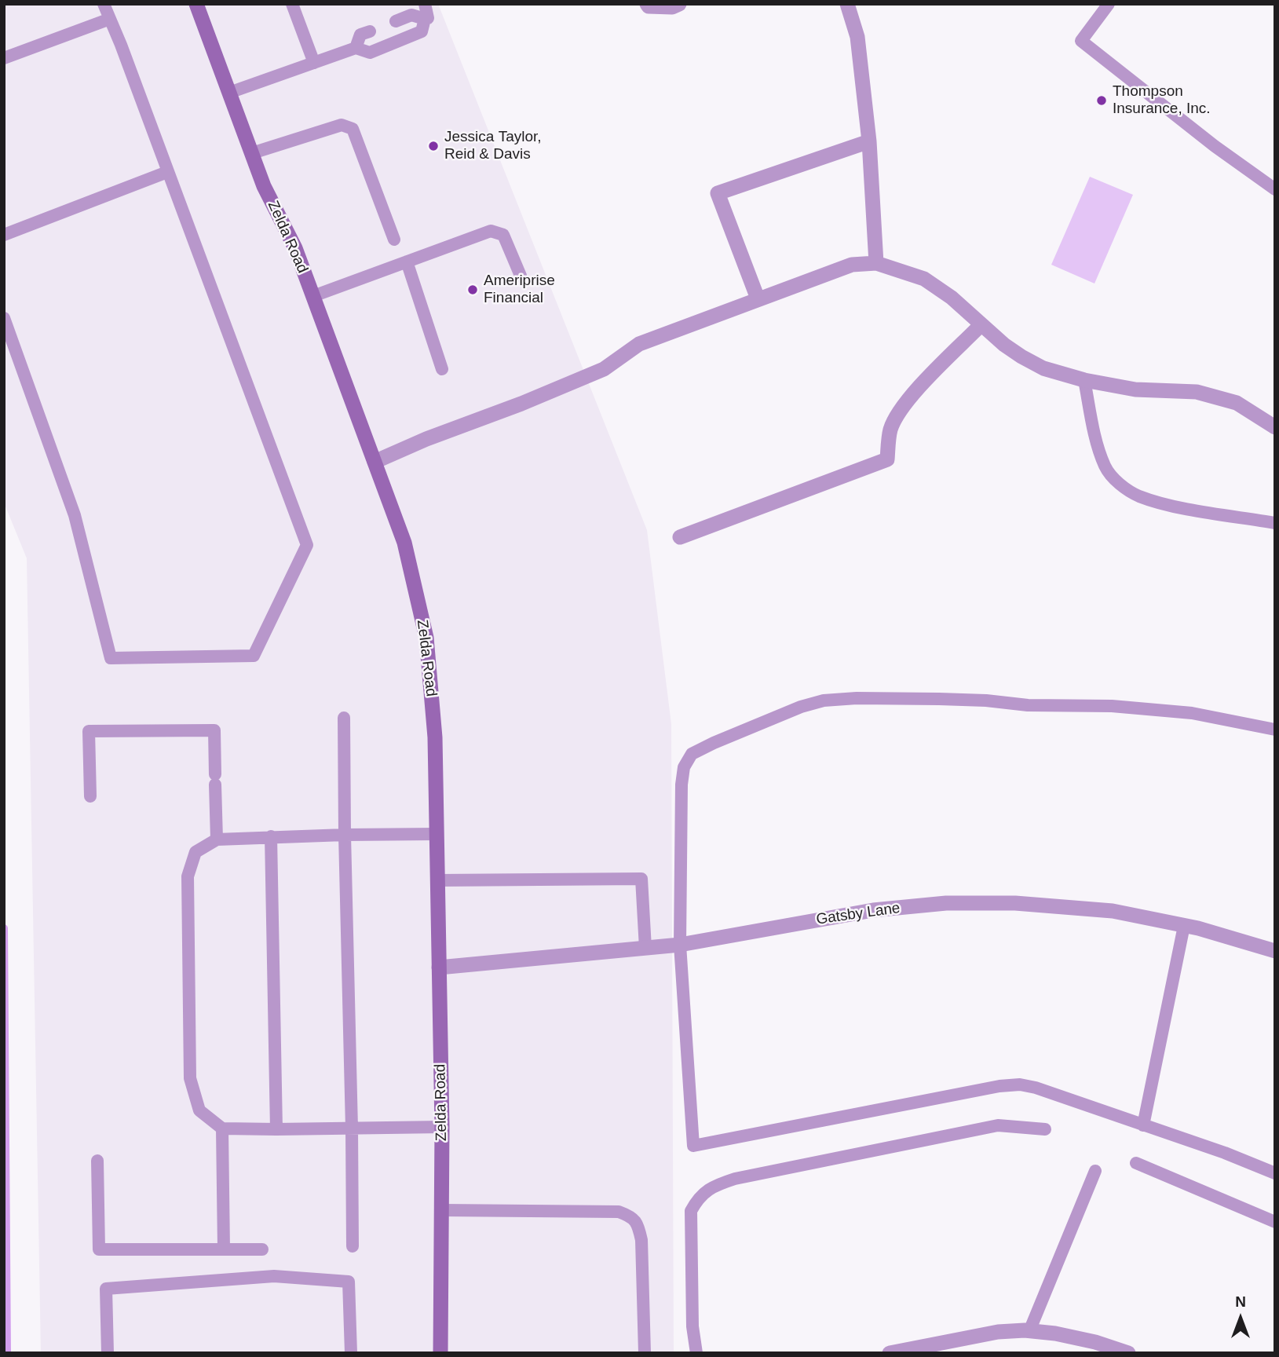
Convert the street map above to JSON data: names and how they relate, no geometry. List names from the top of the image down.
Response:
{
  "streets": {
    "main road": ["Zelda Road"],
    "street": ["Gatsby Lane"]
  },
  "crossings": [
    ["Zelda Road", "Gatsby Lane"]
  ],
  "places": ["Thompson Insurance, Inc.", "Jessica Taylor, Reid & Davis", "Ameriprise Financial"],
  "north": "top"
}
